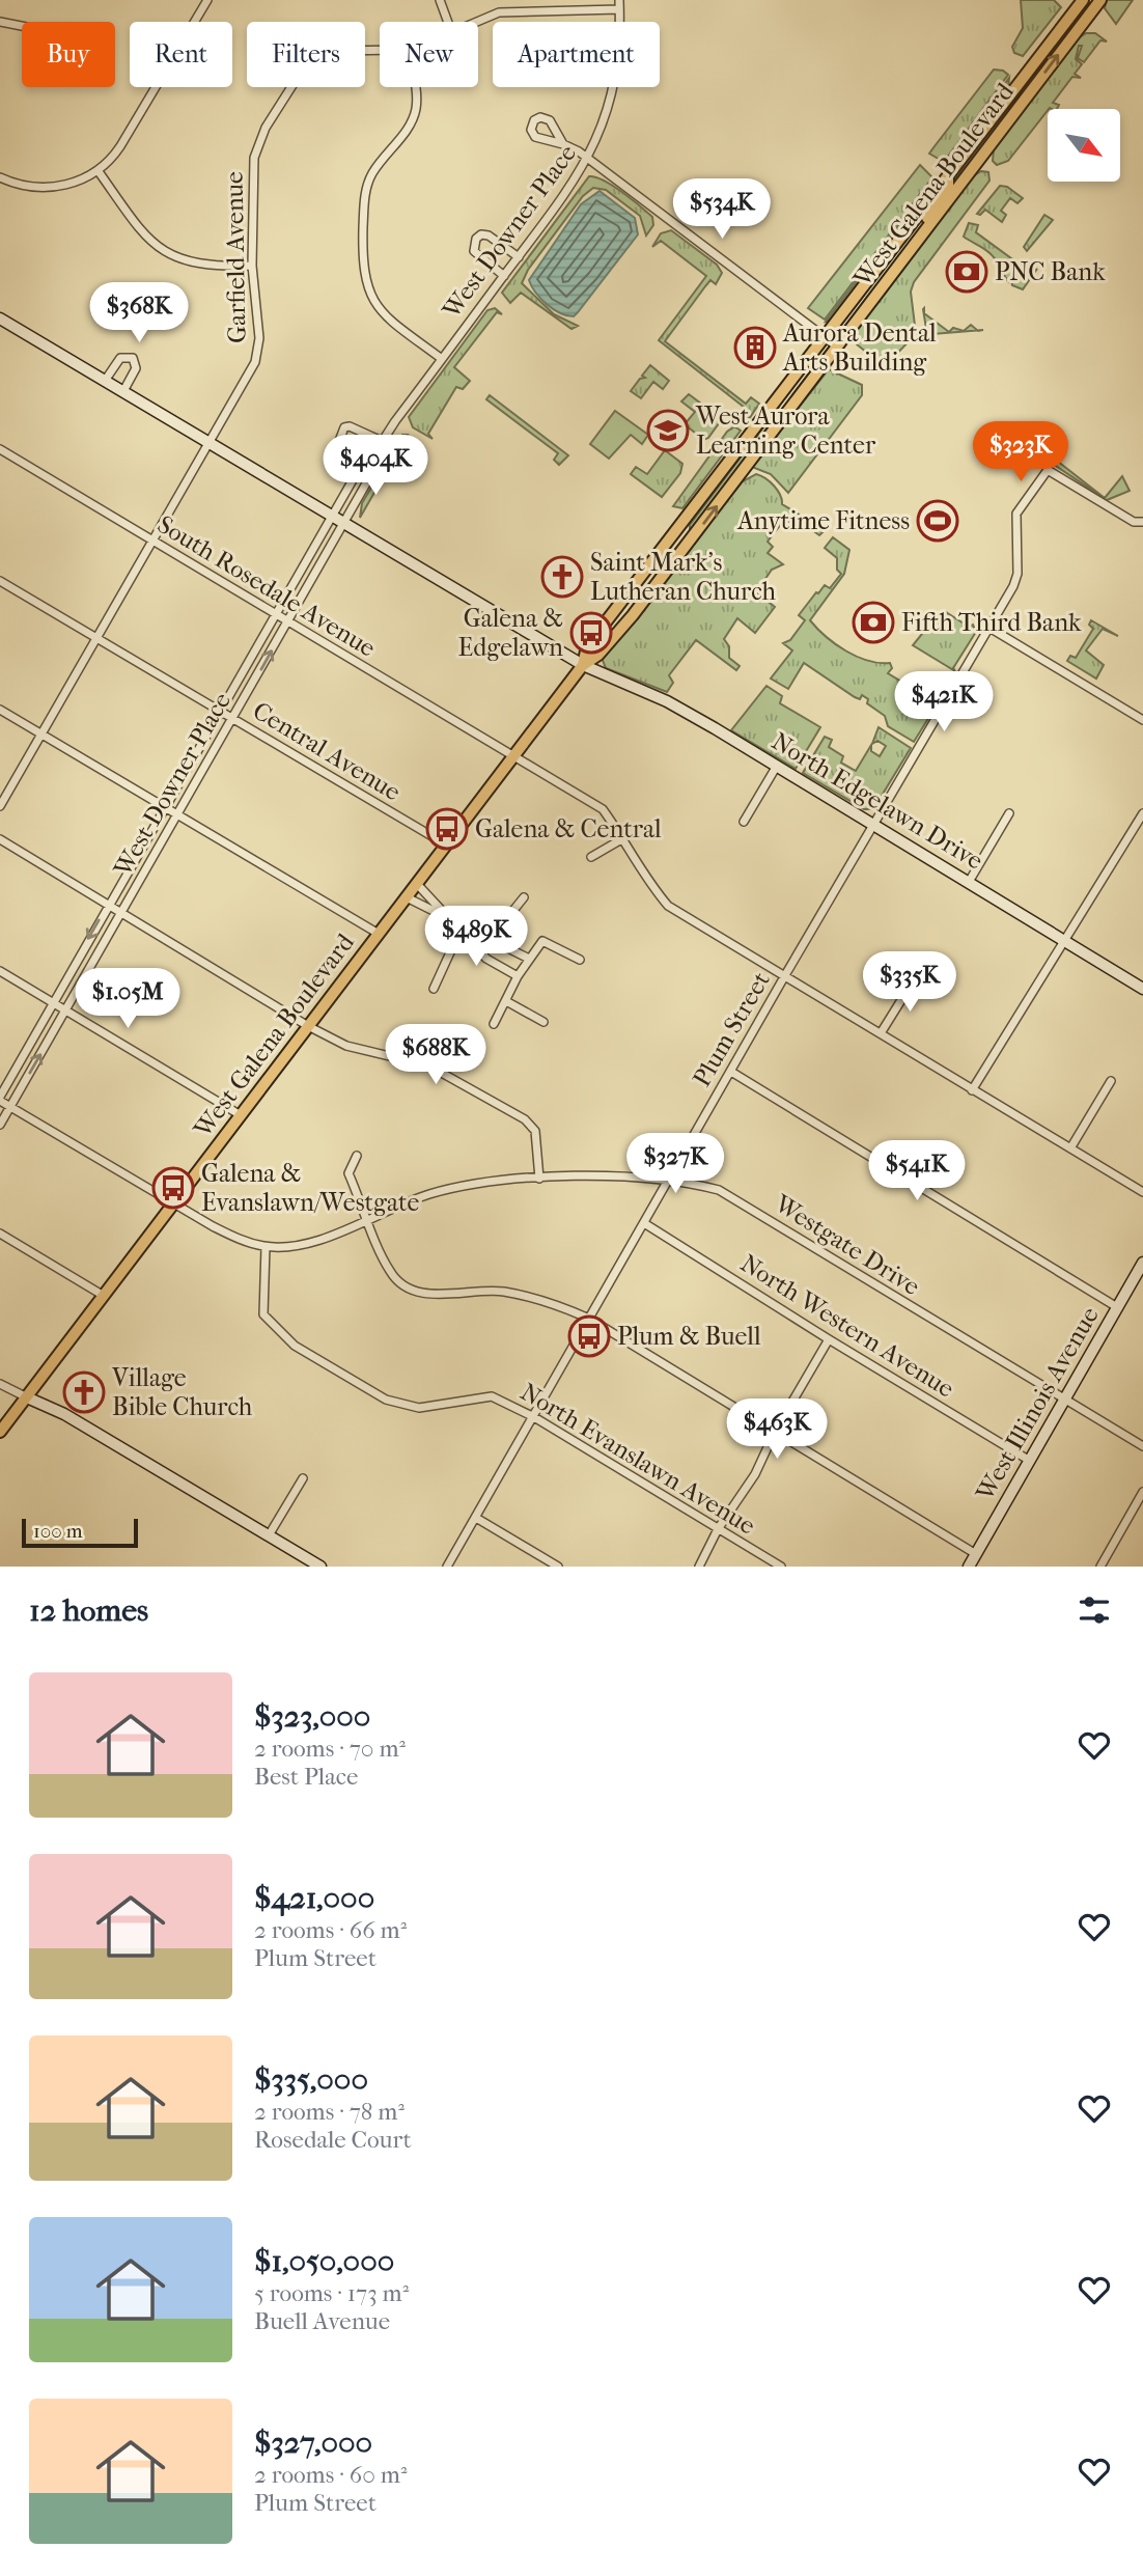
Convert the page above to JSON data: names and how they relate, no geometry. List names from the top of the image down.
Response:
{
  "streets": {
    "main road": ["West Galena Boulevard"],
    "street": [
      "West Downer Place",
      "Garfield Avenue",
      "South Rosedale Avenue",
      "Central Avenue",
      "North Edgelawn Drive",
      "Plum Street",
      "Westgate Drive",
      "North Western Avenue",
      "West Illinois Avenue",
      "North Evanslawn Avenue"
    ]
  },
  "crossings": [
    ["West Galena Boulevard", "South Rosedale Avenue"],
    ["West Galena Boulevard", "Central Avenue"],
    ["West Galena Boulevard", "North Edgelawn Drive"],
    ["West Galena Boulevard", "Westgate Drive"],
    ["West Downer Place", "Garfield Avenue"],
    ["West Downer Place", "South Rosedale Avenue"],
    ["West Downer Place", "Central Avenue"],
    ["West Downer Place", "North Edgelawn Drive"],
    ["West Downer Place", "Westgate Drive"],
    ["Garfield Avenue", "South Rosedale Avenue"],
    ["Garfield Avenue", "Central Avenue"],
    ["Garfield Avenue", "North Edgelawn Drive"],
    ["South Rosedale Avenue", "Plum Street"],
    ["North Edgelawn Drive", "Plum Street"],
    ["Plum Street", "Westgate Drive"],
    ["Plum Street", "North Western Avenue"],
    ["Plum Street", "North Evanslawn Avenue"],
    ["Westgate Drive", "West Illinois Avenue"],
    ["Westgate Drive", "North Evanslawn Avenue"],
    ["North Western Avenue", "West Illinois Avenue"]
  ],
  "places": {
    "bank": ["PNC Bank", "Fifth Third Bank"],
    "building": ["Aurora Dental Arts Building"],
    "school or university": ["West Aurora Learning Center"],
    "sports": ["Anytime Fitness"],
    "church": ["Saint Mark's Lutheran Church", "Village Bible Church"],
    "bus stop": [
      "Galena & Edgelawn",
      "Galena & Central",
      "Galena & Evanslawn/Westgate",
      "Plum & Buell"
    ]
  },
  "scale_bar": "100 m",
  "north": "bottom right",
  "page": {
    "chip": [
      "Buy",
      "Rent",
      "Filters",
      "New",
      "Apartment"
    ],
    "price": [
      "$534K",
      "$368K",
      "$323K",
      "$404K",
      "$421K",
      "$489K",
      "$335K",
      "$1.05M",
      "$688K",
      "$327K",
      "$541K",
      "$463K"
    ],
    "scale": "100 m",
    "heading": "12 homes",
    "list": [
      {
        "name": "$323,000",
        "note": "2 rooms · 70 m² · Best Place"
      },
      {
        "name": "$421,000",
        "note": "2 rooms · 66 m² · Plum Street"
      },
      {
        "name": "$335,000",
        "note": "2 rooms · 78 m² · Rosedale Court"
      },
      {
        "name": "$1,050,000",
        "note": "5 rooms · 173 m² · Buell Avenue"
      },
      {
        "name": "$327,000",
        "note": "2 rooms · 60 m² · Plum Street"
      }
    ]
  }
}
